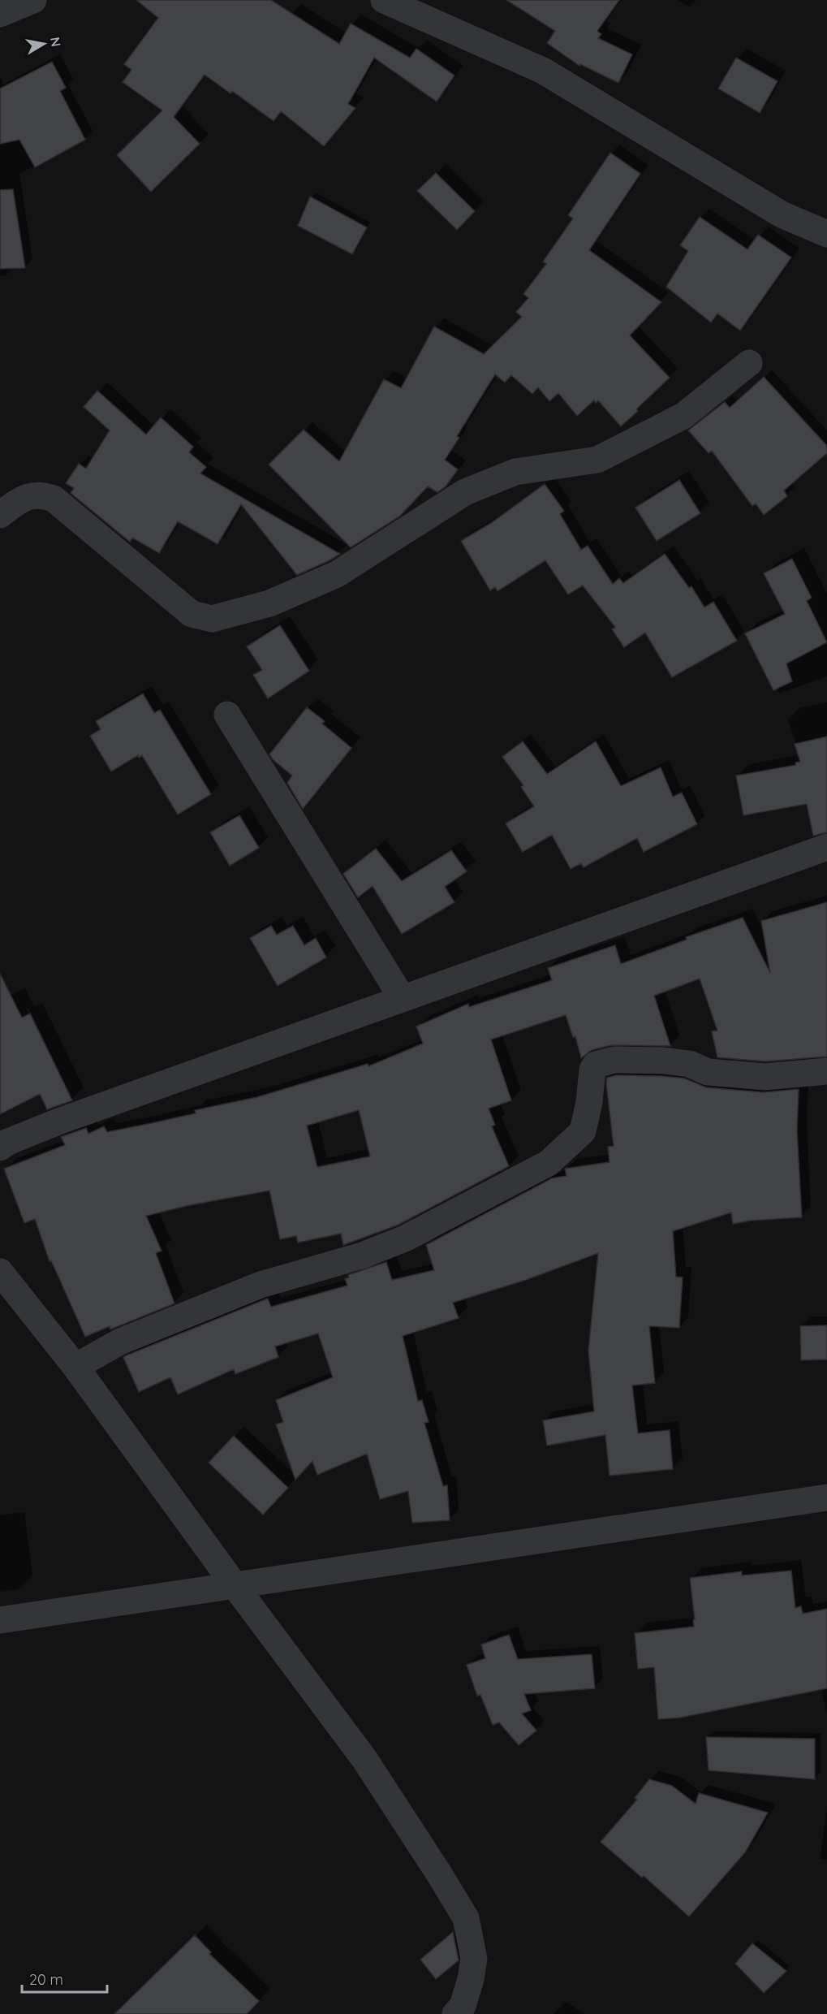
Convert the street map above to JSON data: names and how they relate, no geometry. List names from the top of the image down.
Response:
{
  "scale_bar": "20 m",
  "north": "right"
}
